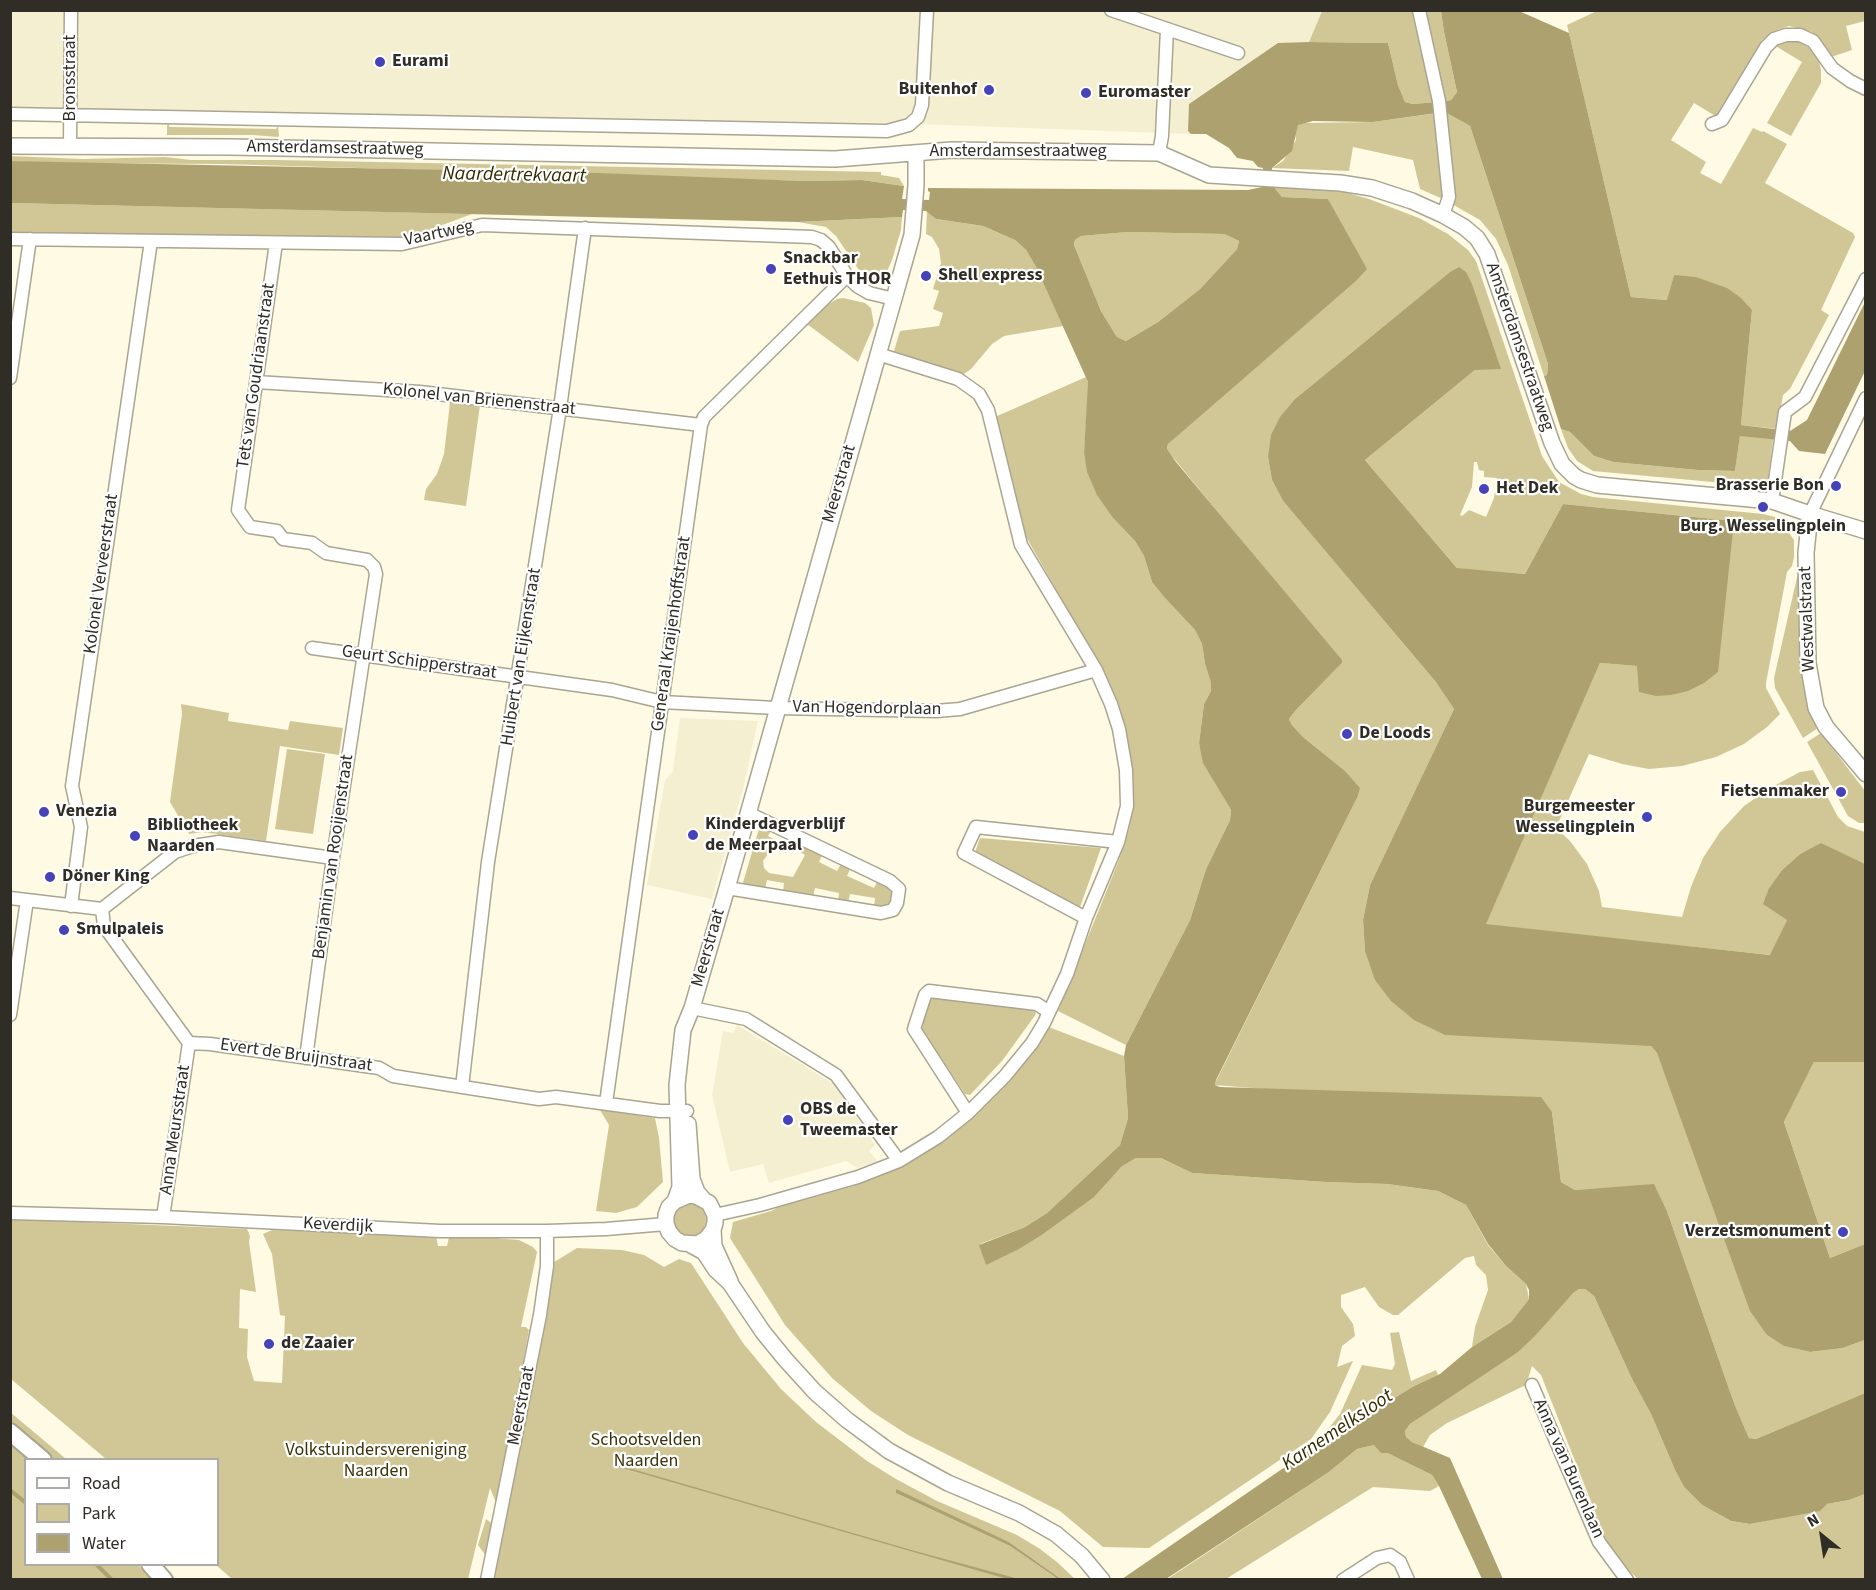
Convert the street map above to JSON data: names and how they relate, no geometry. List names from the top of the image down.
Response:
{
  "streets": {
    "street": [
      "Bronsstraat",
      "Amsterdamsestraatweg",
      "Vaartweg",
      "Tets van Goudriaanstraat",
      "Kolonel van Brienenstraat",
      "Meerstraat",
      "Kolonel Verveerstraat",
      "Westwalstraat",
      "Generaal Kraijenhoffstraat",
      "Huibert van Eijkenstraat",
      "Geurt Schipperstraat",
      "Van Hogendorplaan",
      "Benjamin van Rooijenstraat",
      "Evert de Bruijnstraat",
      "Anna Meursstraat",
      "Keverdijk",
      "Anna van Burenlaan"
    ]
  },
  "crossings": [
    ["Bronsstraat", "Amsterdamsestraatweg"],
    ["Amsterdamsestraatweg", "Meerstraat"],
    ["Vaartweg", "Tets van Goudriaanstraat"],
    ["Vaartweg", "Kolonel Verveerstraat"],
    ["Vaartweg", "Huibert van Eijkenstraat"],
    ["Tets van Goudriaanstraat", "Kolonel van Brienenstraat"],
    ["Tets van Goudriaanstraat", "Benjamin van Rooijenstraat"],
    ["Kolonel van Brienenstraat", "Generaal Kraijenhoffstraat"],
    ["Kolonel van Brienenstraat", "Huibert van Eijkenstraat"],
    ["Meerstraat", "Geurt Schipperstraat"],
    ["Meerstraat", "Van Hogendorplaan"],
    ["Meerstraat", "Evert de Bruijnstraat"],
    ["Meerstraat", "Keverdijk"],
    ["Generaal Kraijenhoffstraat", "Geurt Schipperstraat"],
    ["Generaal Kraijenhoffstraat", "Evert de Bruijnstraat"],
    ["Huibert van Eijkenstraat", "Geurt Schipperstraat"],
    ["Huibert van Eijkenstraat", "Evert de Bruijnstraat"],
    ["Geurt Schipperstraat", "Van Hogendorplaan"],
    ["Geurt Schipperstraat", "Benjamin van Rooijenstraat"],
    ["Benjamin van Rooijenstraat", "Evert de Bruijnstraat"],
    ["Evert de Bruijnstraat", "Anna Meursstraat"],
    ["Anna Meursstraat", "Keverdijk"]
  ],
  "water": ["Naardertrekvaart", "Karnemelksloot"],
  "parks": ["Schootsvelden Naarden", "Volkstuindersvereniging Naarden"],
  "places": [
    "Eurami",
    "Buitenhof",
    "Euromaster",
    "Snackbar Eethuis THOR",
    "Shell express",
    "Brasserie Bon",
    "Het Dek",
    "Burg. Wesselingplein",
    "De Loods",
    "Fietsenmaker",
    "Venezia",
    "Burgemeester Wesselingplein",
    "Kinderdagverblijf de Meerpaal",
    "Bibliotheek Naarden",
    "Döner King",
    "Smulpaleis",
    "OBS de Tweemaster",
    "Verzetsmonument",
    "de Zaaier"
  ],
  "legend": ["Road", "Park", "Water"],
  "north": "top left"
}
